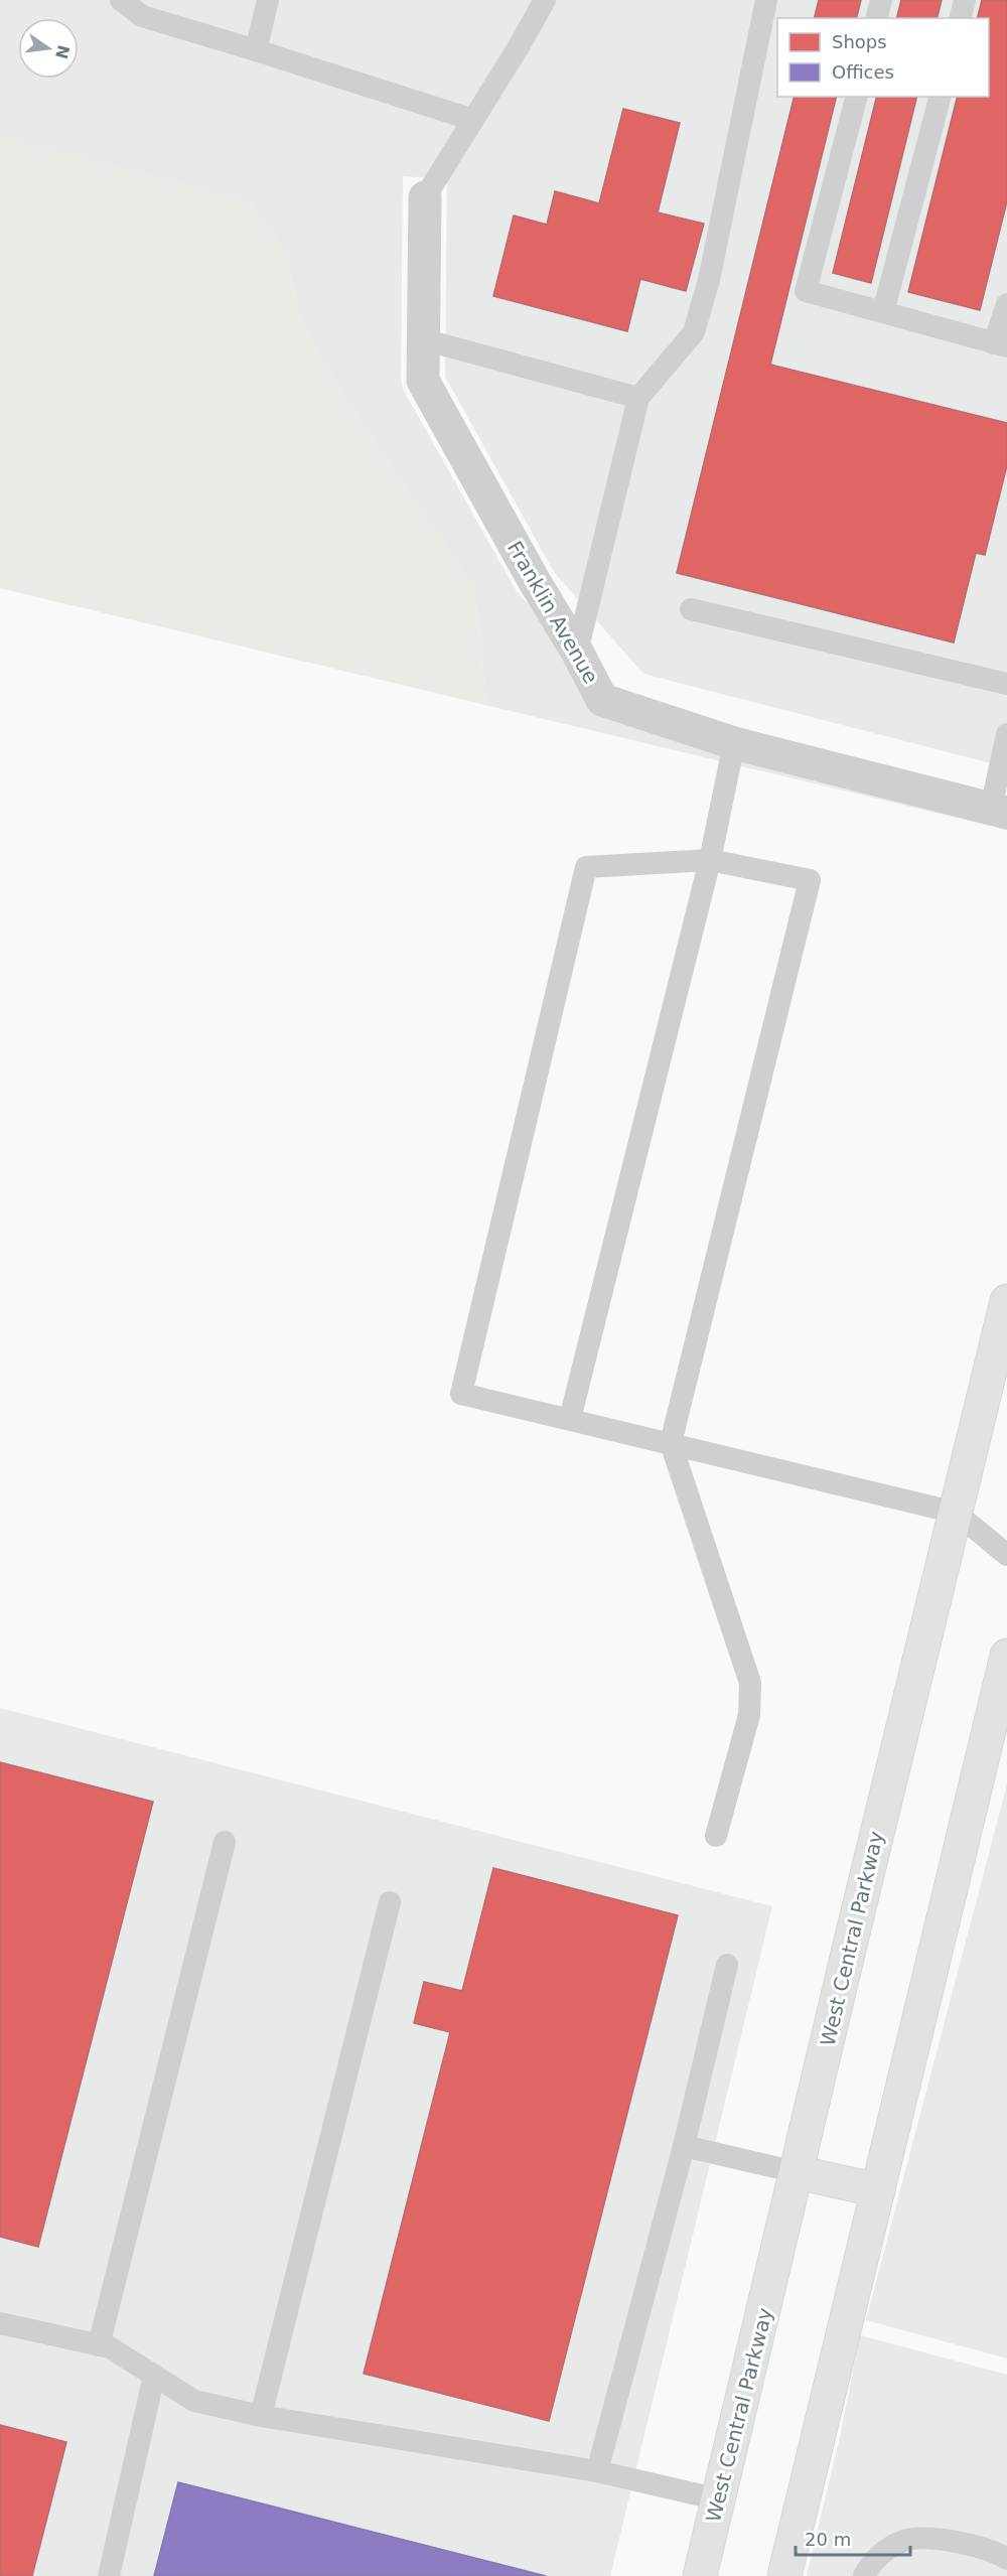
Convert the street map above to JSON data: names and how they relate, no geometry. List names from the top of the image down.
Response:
{
  "streets": {
    "main road": ["West Central Parkway"],
    "street": ["Franklin Avenue"]
  },
  "legend": ["Shops", "Offices"],
  "scale_bar": "20 m",
  "north": "right"
}
